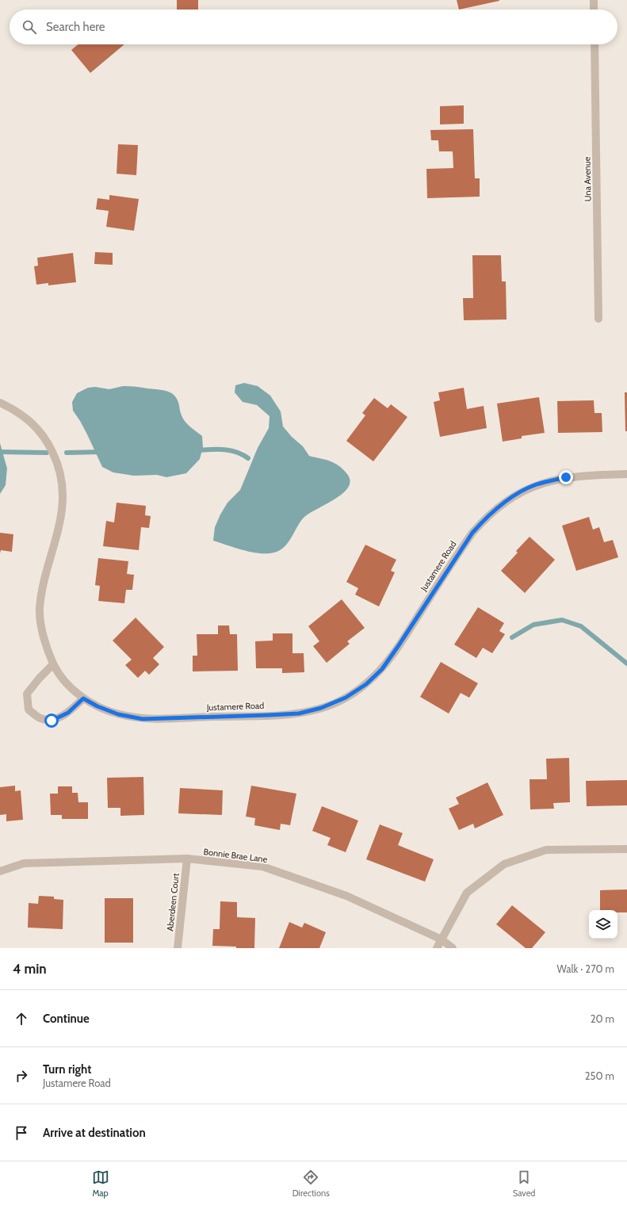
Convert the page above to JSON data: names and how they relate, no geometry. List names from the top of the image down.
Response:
{
  "streets": {
    "street": [
      "Una Avenue",
      "Justamere Road",
      "Bonnie Brae Lane",
      "Aberdeen Court"
    ]
  },
  "crossings": [
    ["Bonnie Brae Lane", "Aberdeen Court"]
  ],
  "page": {
    "search": "Search here",
    "heading": ["4 min", "Walk · 270 m"],
    "list": [
      ["Continue", "20 m"],
      ["Turn right", "Justamere Road", "250 m"],
      "Arrive at destination"
    ],
    "nav": ["Map", "Directions", "Saved"]
  }
}
